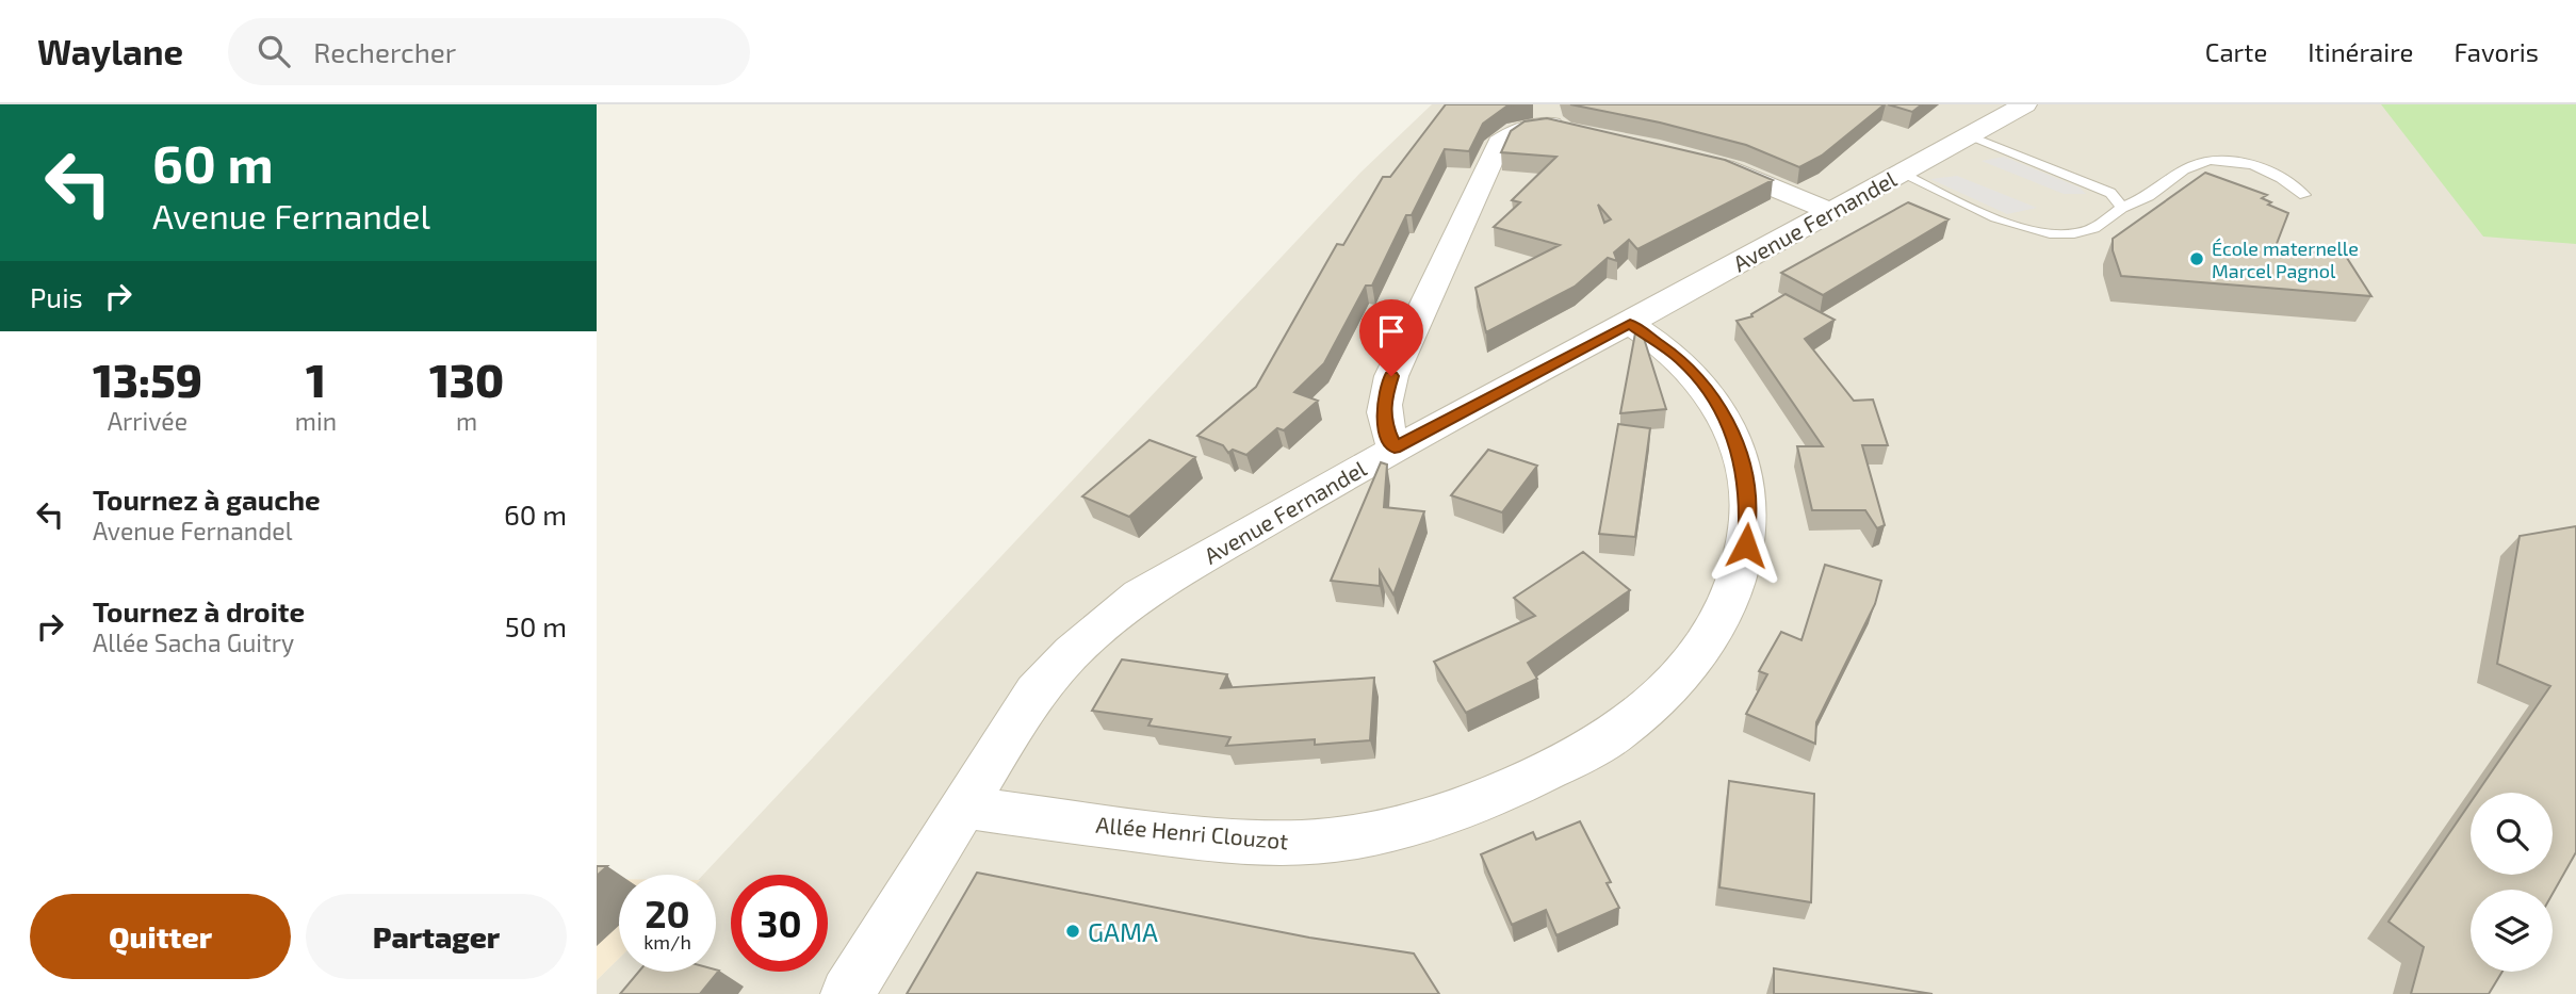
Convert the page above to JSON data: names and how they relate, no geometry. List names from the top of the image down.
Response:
{
  "streets": {
    "street": ["Avenue Fernandel", "Allée Henri Clouzot"]
  },
  "crossings": [
    ["Avenue Fernandel", "Allée Henri Clouzot"]
  ],
  "places": ["École maternelle Marcel Pagnol", "GAMA"],
  "page": {
    "header": "Waylane",
    "search": "Rechercher",
    "nav": ["Carte", "Itinéraire", "Favoris"],
    "turn": ["60 m", "Avenue Fernandel"],
    "then": "Puis",
    "eta": [
      "13:59",
      "Arrivée",
      "1",
      "min",
      "130",
      "m"
    ],
    "list": [
      {
        "name": "Tournez à gauche",
        "note": "Avenue Fernandel",
        "value": "60 m"
      },
      {
        "name": "Tournez à droite",
        "note": "Allée Sacha Guitry",
        "value": "50 m"
      }
    ],
    "speed": "20 km/h",
    "limit": "30",
    "buttons": ["Quitter", "Partager"]
  }
}
